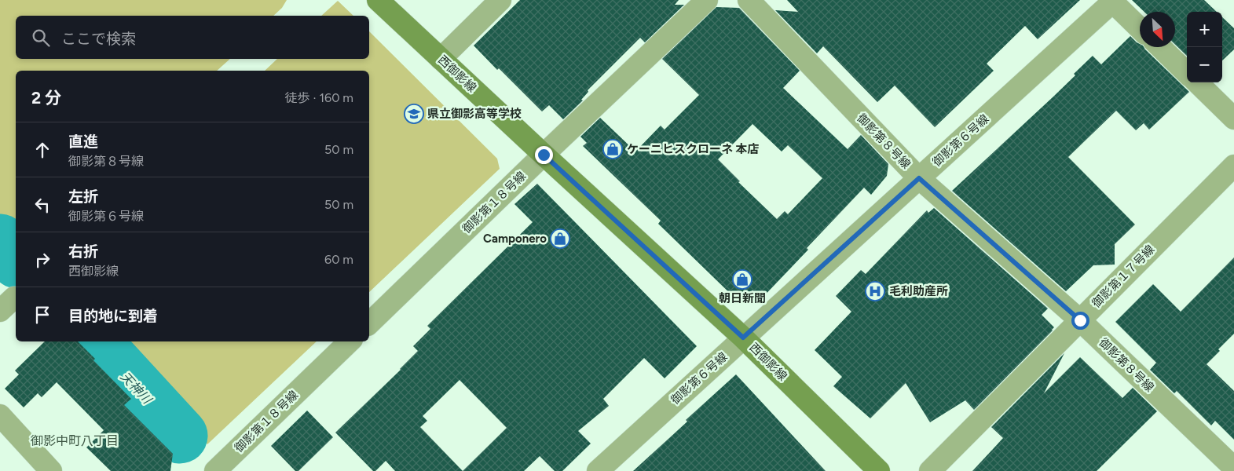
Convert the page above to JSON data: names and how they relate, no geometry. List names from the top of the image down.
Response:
{
  "streets": {
    "street": [
      "西御影線",
      "御影第６号線",
      "御影第８号線",
      "御影第１８号線",
      "御影第１７号線"
    ]
  },
  "crossings": [
    ["西御影線", "御影第６号線"],
    ["西御影線", "御影第１８号線"],
    ["御影第６号線", "御影第８号線"],
    ["御影第８号線", "御影第１７号線"]
  ],
  "districts": ["御影中町八丁目"],
  "water": ["天神川"],
  "places": {
    "school or university": ["県立御影高等学校"],
    "shop": ["ケーニヒスクローネ 本店", "Camponero", "朝日新聞"],
    "hospital": ["毛利助産所"]
  },
  "north": "bottom right",
  "page": {
    "map_buttons": ["+", "−"],
    "search": "ここで検索",
    "heading": ["2 分", "徒歩 · 160 m"],
    "list": [
      ["直進", "御影第８号線", "50 m"],
      ["左折", "御影第６号線", "50 m"],
      ["右折", "西御影線", "60 m"],
      "目的地に到着"
    ]
  }
}
